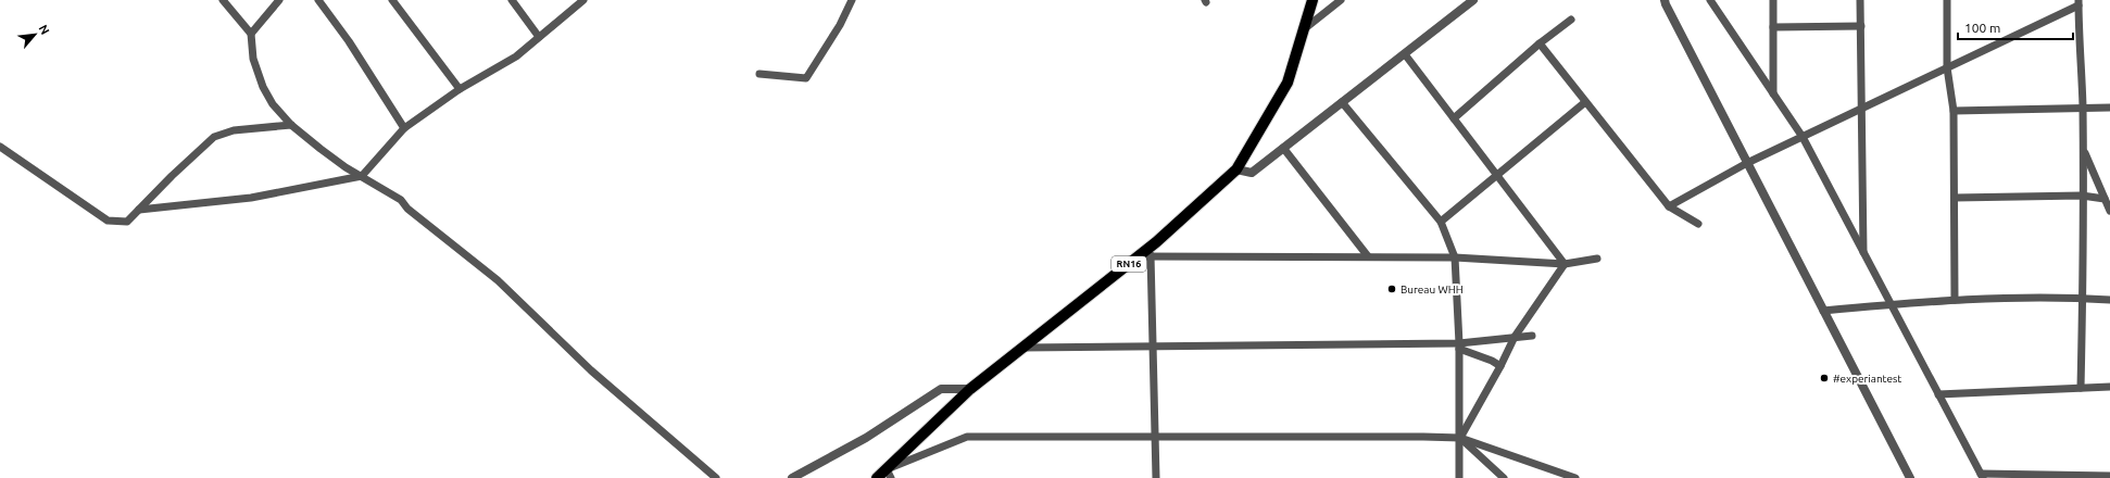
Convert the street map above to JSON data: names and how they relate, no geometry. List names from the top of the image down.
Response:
{
  "streets": {
    "main road": ["RN16"]
  },
  "places": ["Bureau WHH", "#experiantest"],
  "scale_bar": "100 m",
  "north": "top right"
}
